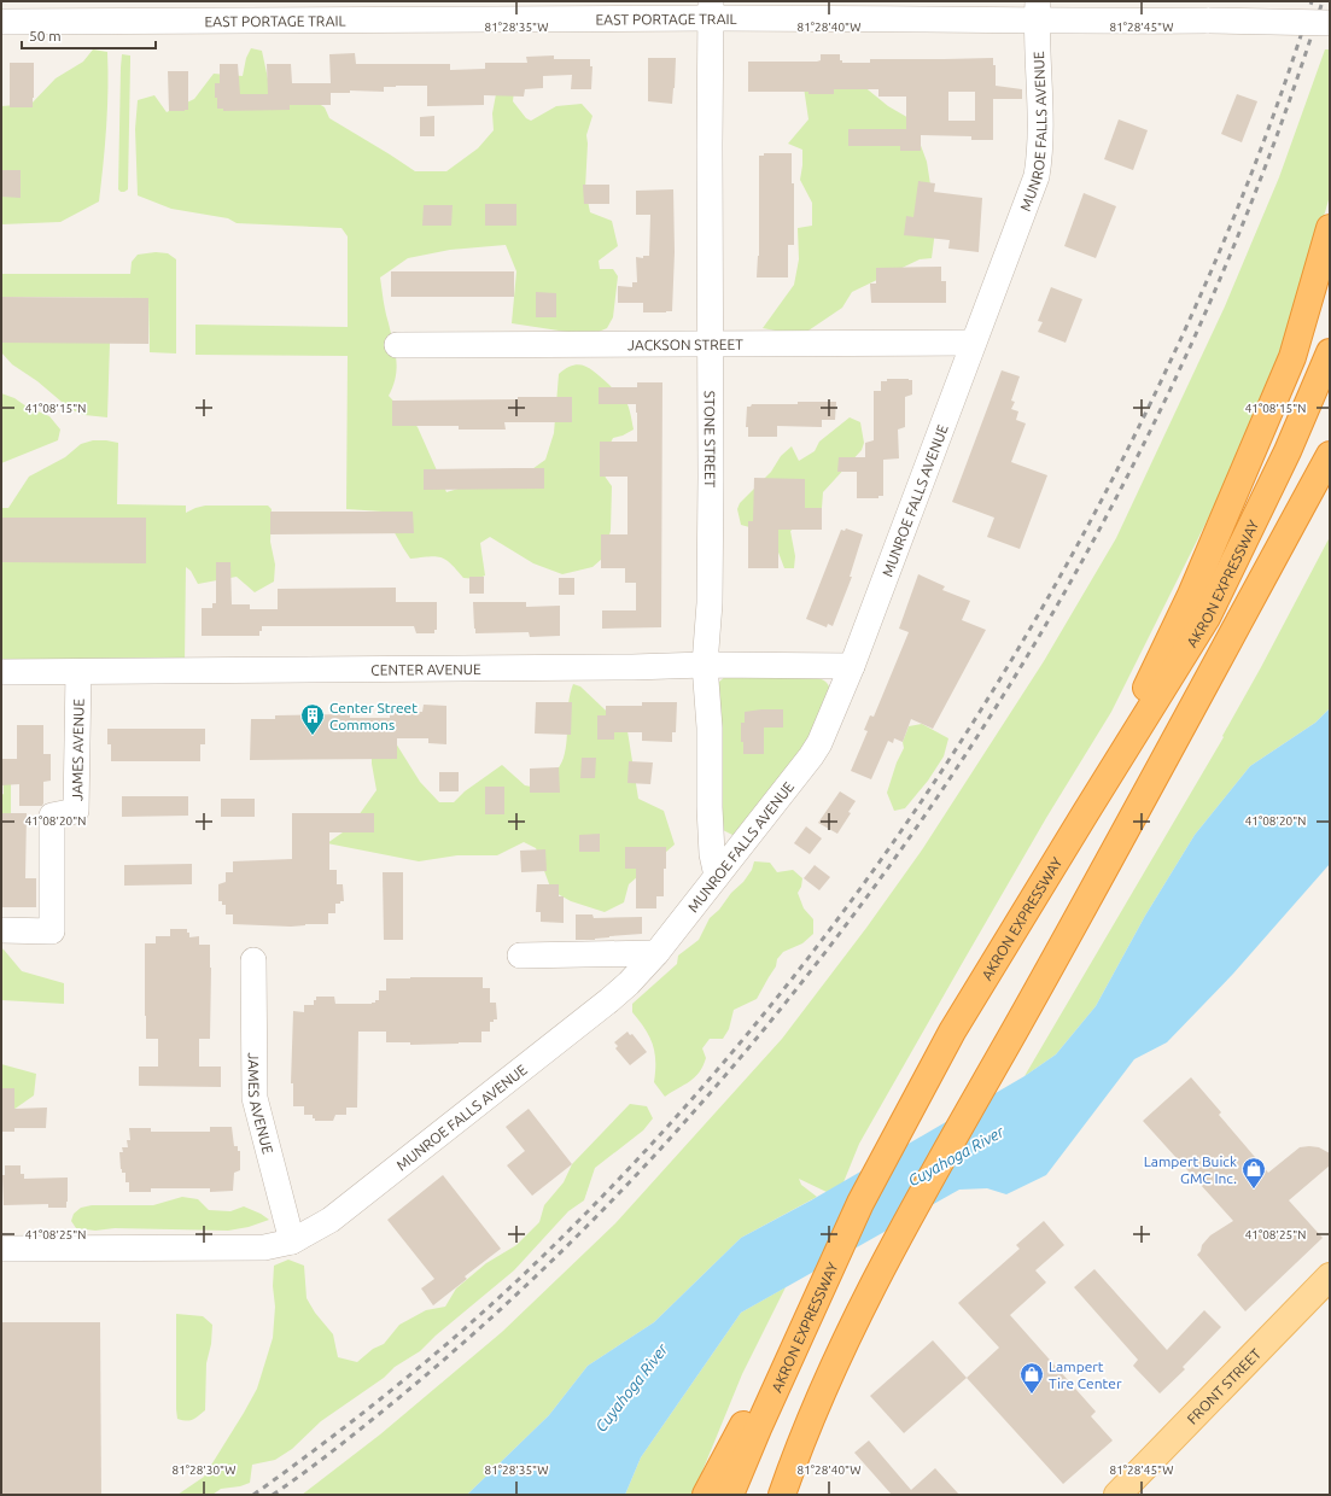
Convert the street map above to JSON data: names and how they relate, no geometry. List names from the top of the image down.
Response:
{
  "streets": {
    "highway": ["AKRON EXPRESSWAY"],
    "main road": ["FRONT STREET"],
    "street": [
      "EAST PORTAGE TRAIL",
      "MUNROE FALLS AVENUE",
      "JACKSON STREET",
      "STONE STREET",
      "CENTER AVENUE",
      "JAMES AVENUE"
    ]
  },
  "crossings": [
    ["EAST PORTAGE TRAIL", "MUNROE FALLS AVENUE"],
    ["EAST PORTAGE TRAIL", "STONE STREET"],
    ["MUNROE FALLS AVENUE", "JACKSON STREET"],
    ["MUNROE FALLS AVENUE", "STONE STREET"],
    ["MUNROE FALLS AVENUE", "CENTER AVENUE"],
    ["MUNROE FALLS AVENUE", "JAMES AVENUE"],
    ["JACKSON STREET", "STONE STREET"],
    ["STONE STREET", "CENTER AVENUE"],
    ["CENTER AVENUE", "JAMES AVENUE"]
  ],
  "water": ["Cuyahoga River"],
  "places": {
    "building": ["Center Street Commons"],
    "shop": ["Lampert Buick GMC Inc.", "Lampert Tire Center"]
  },
  "scale_bar": "50 m",
  "coordinates": [
    "81°28'35\"W",
    "81°28'40\"W",
    "81°28'45\"W",
    "41°08'15\"N",
    "41°08'20\"N",
    "41°08'25\"N",
    "81°28'30\"W"
  ]
}
